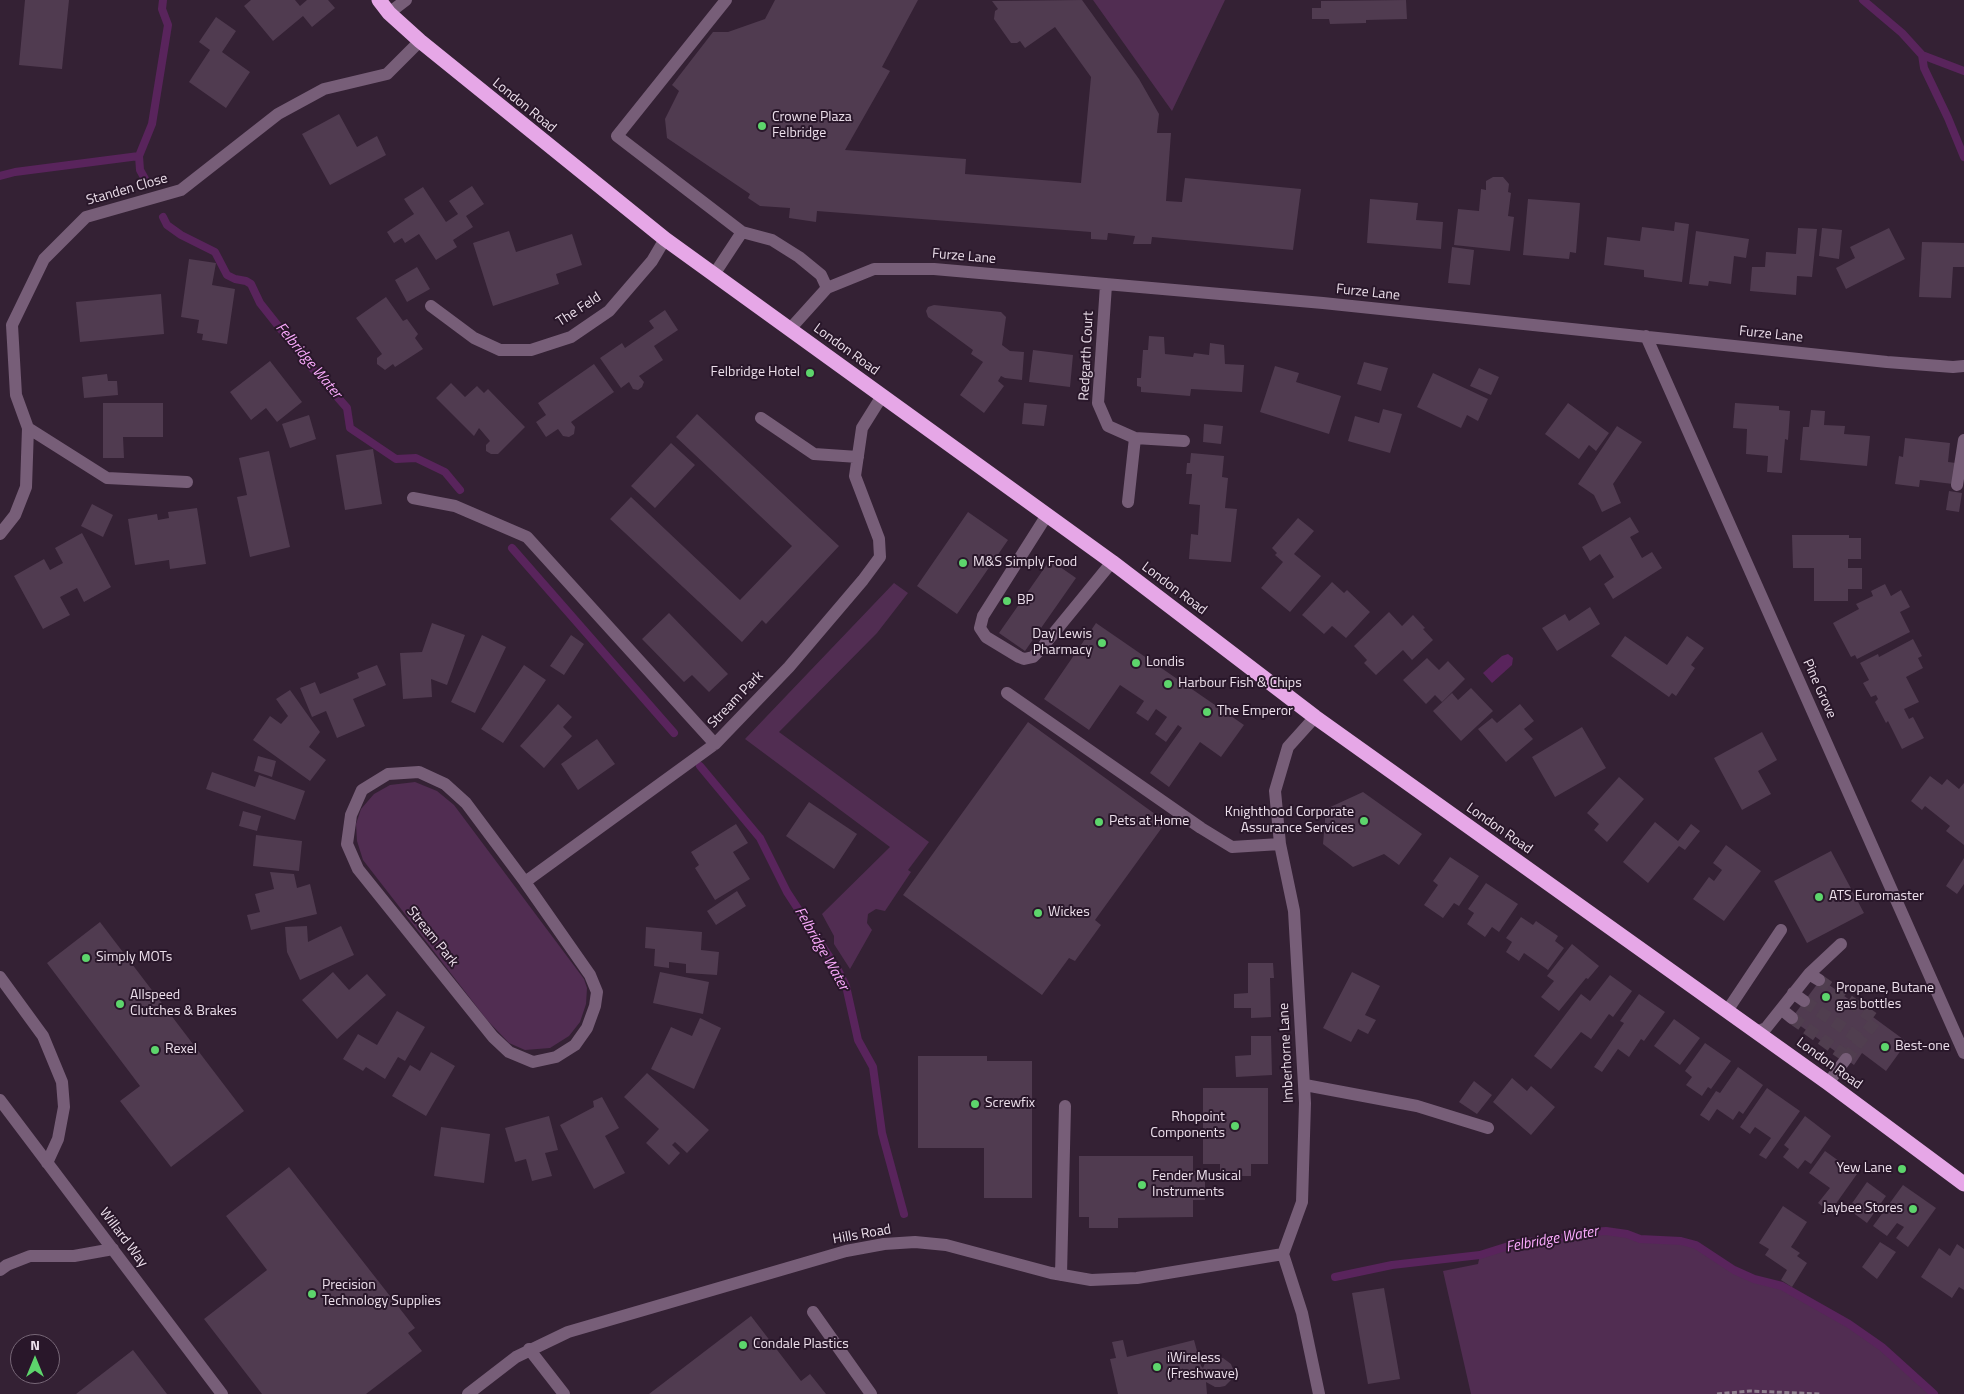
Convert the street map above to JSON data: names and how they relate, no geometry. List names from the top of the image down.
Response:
{
  "streets": {
    "highway": ["London Road"],
    "street": [
      "Standen Close",
      "Furze Lane",
      "The Feld",
      "Redgarth Court",
      "Pine Grove",
      "Stream Park",
      "Imberhorne Lane",
      "Hills Road",
      "Willard Way"
    ]
  },
  "crossings": [
    ["London Road", "Standen Close"],
    ["London Road", "Furze Lane"],
    ["London Road", "The Feld"],
    ["London Road", "Imberhorne Lane"],
    ["Furze Lane", "Redgarth Court"],
    ["Furze Lane", "Pine Grove"],
    ["Imberhorne Lane", "Hills Road"]
  ],
  "water": ["Felbridge Water"],
  "places": [
    "Crowne Plaza Felbridge",
    "Felbridge Hotel",
    "M&S Simply Food",
    "BP",
    "Day Lewis Pharmacy",
    "Londis",
    "Harbour Fish & Chips",
    "The Emperor",
    "Knighthood Corporate Assurance Services",
    "Pets at Home",
    "ATS Euromaster",
    "Wickes",
    "Simply MOTs",
    "Propane, Butane gas bottles",
    "Allspeed Clutches & Brakes",
    "Best-one",
    "Rexel",
    "Screwfix",
    "Rhopoint Components",
    "Yew Lane",
    "Fender Musical Instruments",
    "Jaybee Stores",
    "Precision Technology Supplies",
    "Condale Plastics",
    "iWireless (Freshwave)"
  ],
  "north": "top"
}
